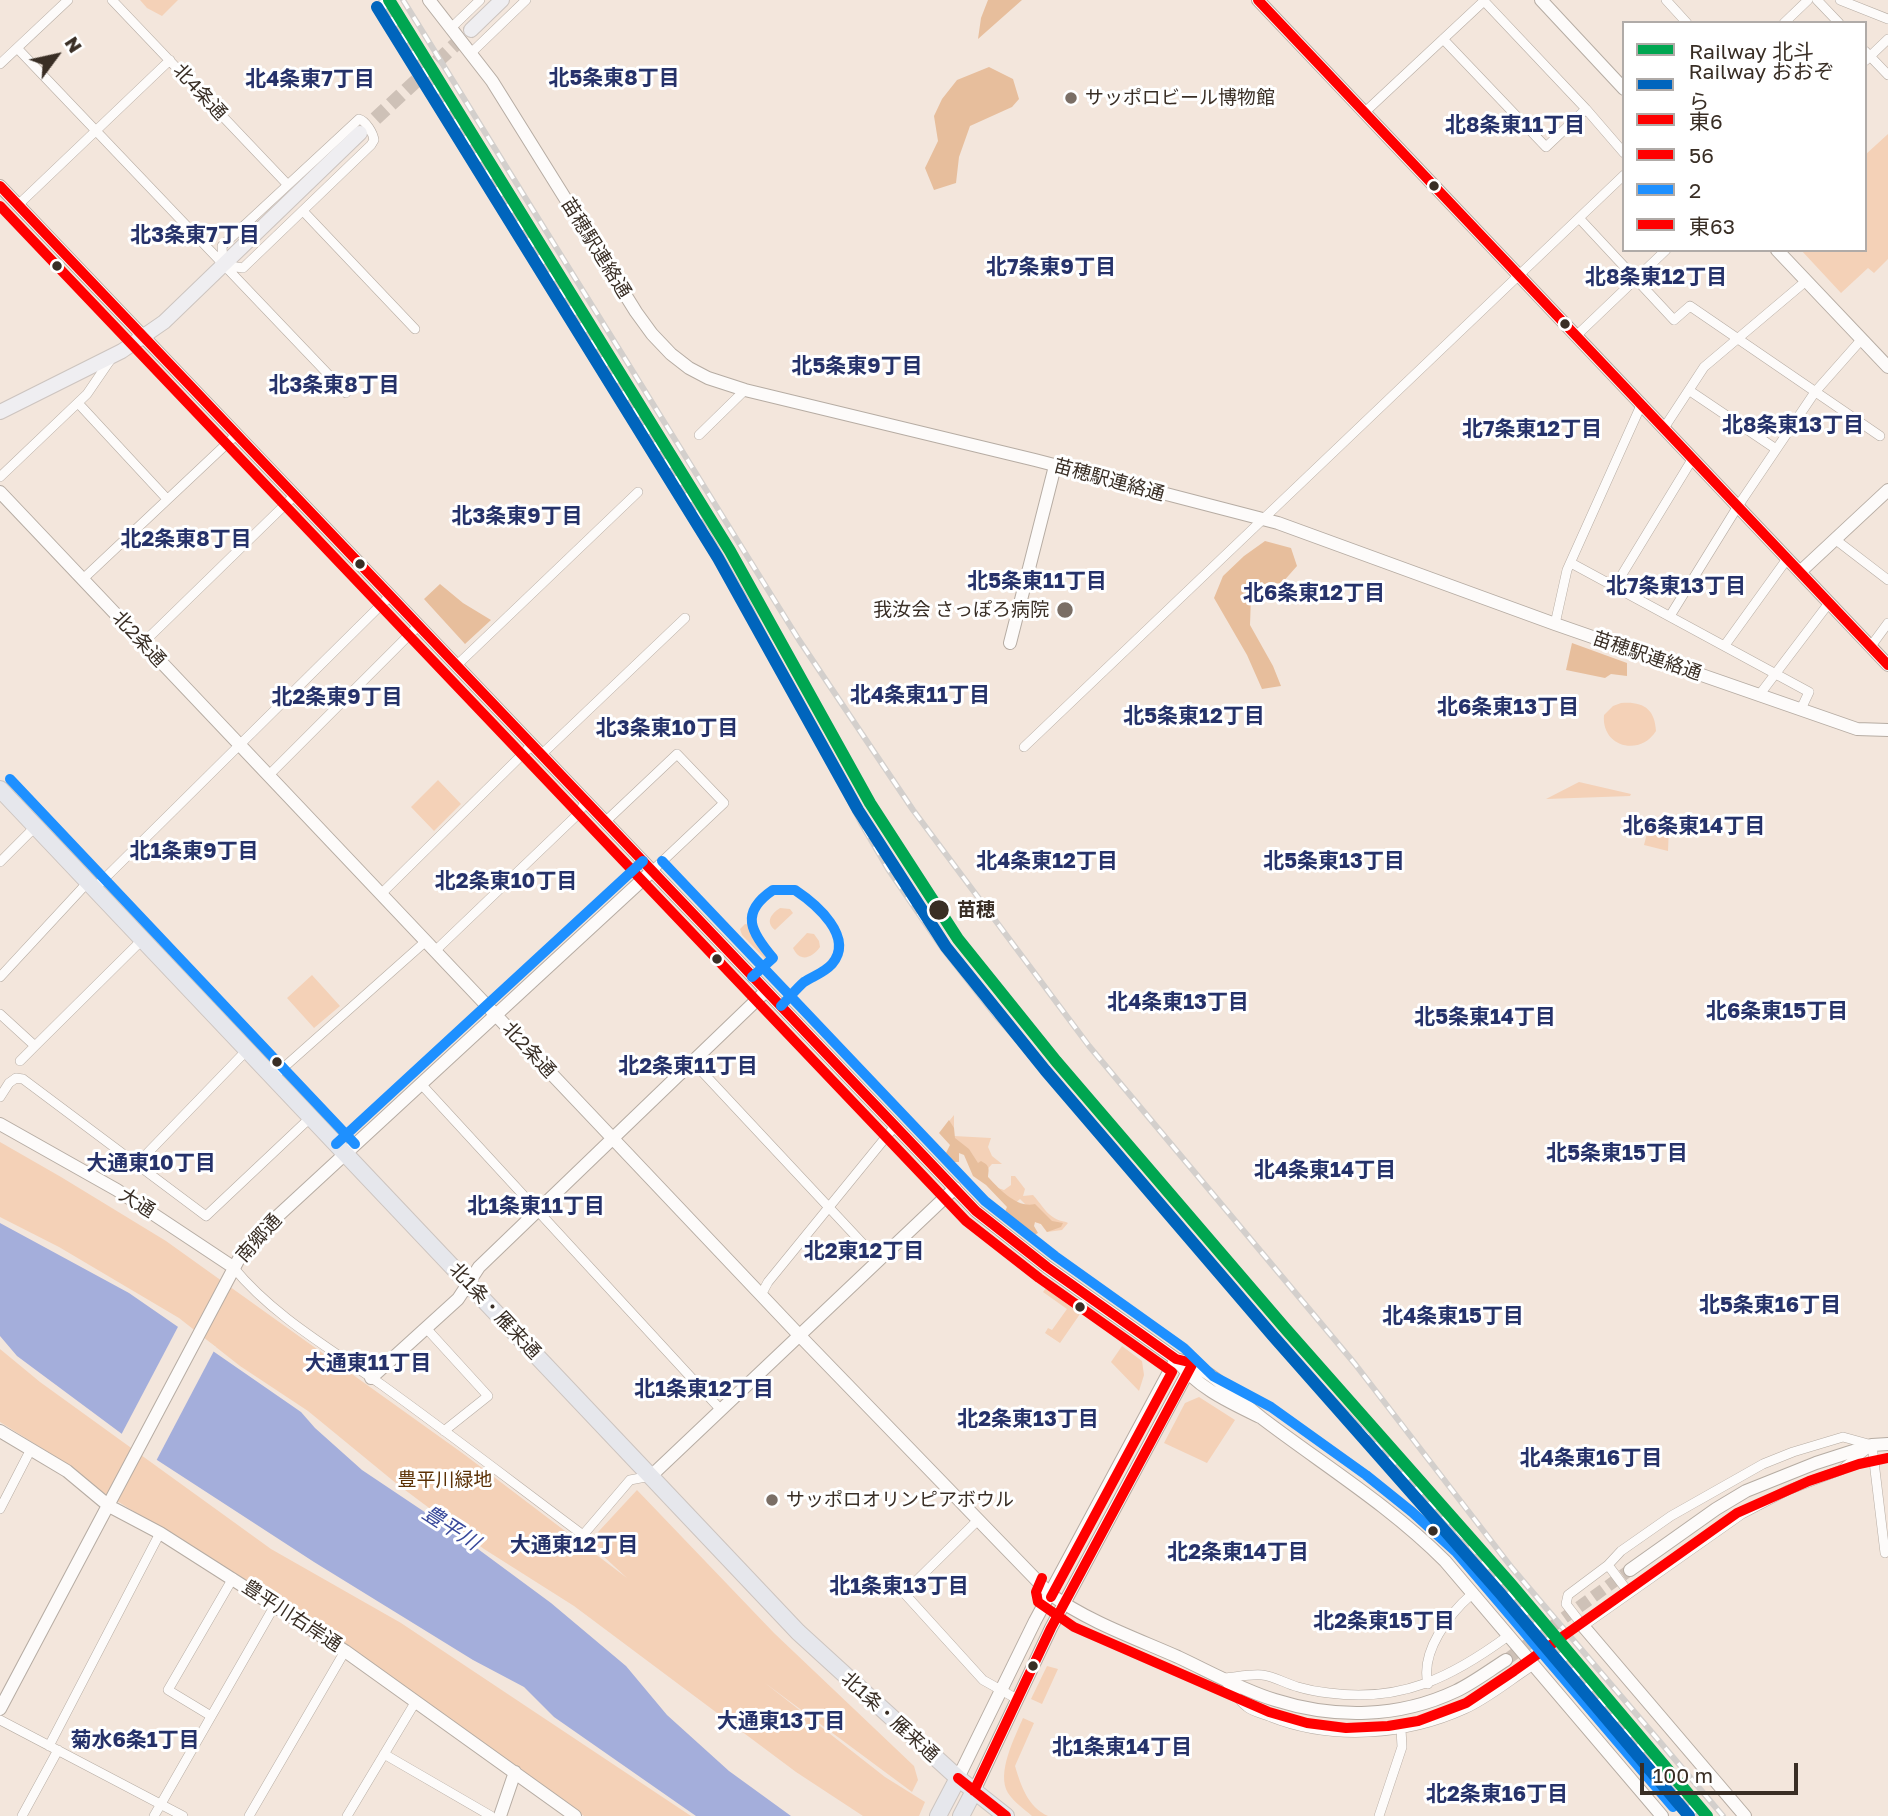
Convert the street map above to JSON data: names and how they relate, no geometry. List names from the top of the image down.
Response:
{
  "streets": {
    "highway": ["北1条・雁来通"],
    "street": [
      "北4条通",
      "苗穂駅連絡通",
      "北2条通",
      "大通",
      "南郷通",
      "豊平川右岸通"
    ]
  },
  "crossings": [
    ["北2条通", "南郷通"],
    ["大通", "南郷通"],
    ["南郷通", "北1条・雁来通"],
    ["南郷通", "豊平川右岸通"]
  ],
  "districts": [
    "北5条東8丁目",
    "北4条東7丁目",
    "北8条東11丁目",
    "北3条東7丁目",
    "北7条東9丁目",
    "北8条東12丁目",
    "北5条東9丁目",
    "北3条東8丁目",
    "北8条東13丁目",
    "北7条東12丁目",
    "北3条東9丁目",
    "北2条東8丁目",
    "北5条東11丁目",
    "北7条東13丁目",
    "北6条東12丁目",
    "北4条東11丁目",
    "北2条東9丁目",
    "北6条東13丁目",
    "北5条東12丁目",
    "北3条東10丁目",
    "北6条東14丁目",
    "北1条東9丁目",
    "北4条東12丁目",
    "北5条東13丁目",
    "北2条東10丁目",
    "北4条東13丁目",
    "北6条東15丁目",
    "北5条東14丁目",
    "北2条東11丁目",
    "北5条東15丁目",
    "大通東10丁目",
    "北4条東14丁目",
    "北1条東11丁目",
    "北2東12丁目",
    "北5条東16丁目",
    "北4条東15丁目",
    "大通東11丁目",
    "北1条東12丁目",
    "北2条東13丁目",
    "北4条東16丁目",
    "大通東12丁目",
    "北2条東14丁目",
    "北1条東13丁目",
    "北2条東15丁目",
    "大通東13丁目",
    "菊水6条1丁目",
    "北1条東14丁目",
    "北2条東16丁目"
  ],
  "water": ["豊平川"],
  "parks": ["豊平川緑地"],
  "places": [
    "サッポロビール博物館",
    "我汝会 さっぽろ病院",
    "苗穂",
    "サッポロオリンピアボウル"
  ],
  "lines": [
    "rail line 北斗",
    "transit line 東63",
    "rail line おおぞら",
    "transit line 東6",
    "transit line 56",
    "transit line 2"
  ],
  "legend": [
    "Railway 北斗",
    "Railway おおぞら",
    "東6",
    "56",
    "2",
    "東63"
  ],
  "scale_bar": "100 m",
  "north": "top right"
}
